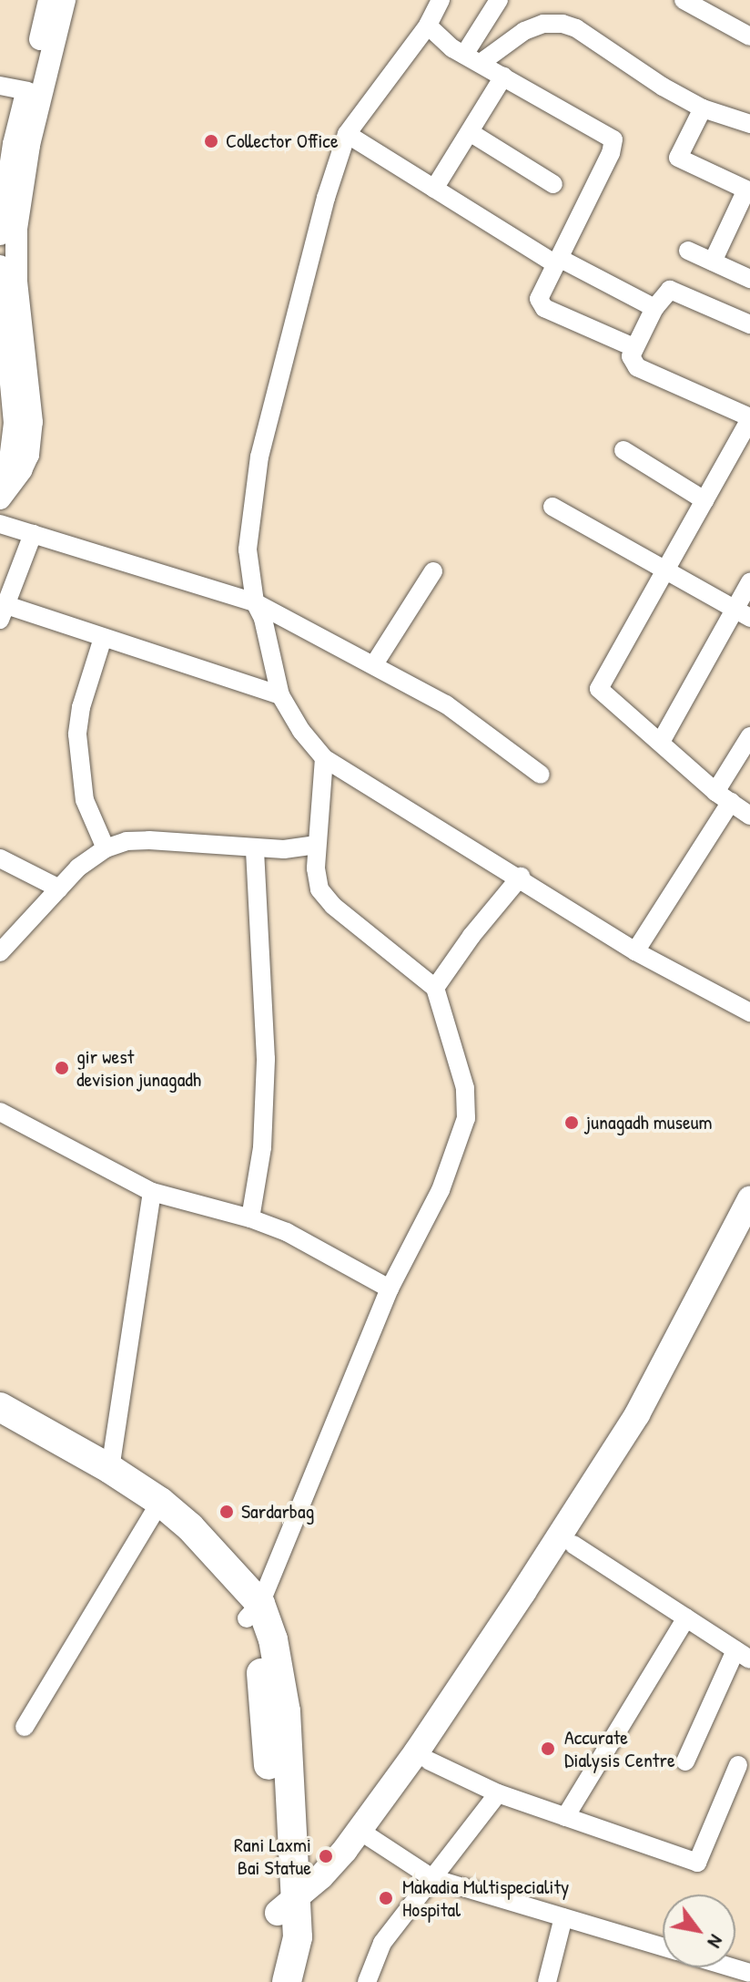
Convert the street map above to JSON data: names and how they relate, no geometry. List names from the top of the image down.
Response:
{
  "places": [
    "Collector Office",
    "gir west devision junagadh",
    "junagadh museum",
    "Sardarbag",
    "Accurate Dialysis Centre",
    "Rani Laxmi Bai Statue",
    "Makadia Multispeciality Hospital"
  ],
  "north": "bottom right"
}
